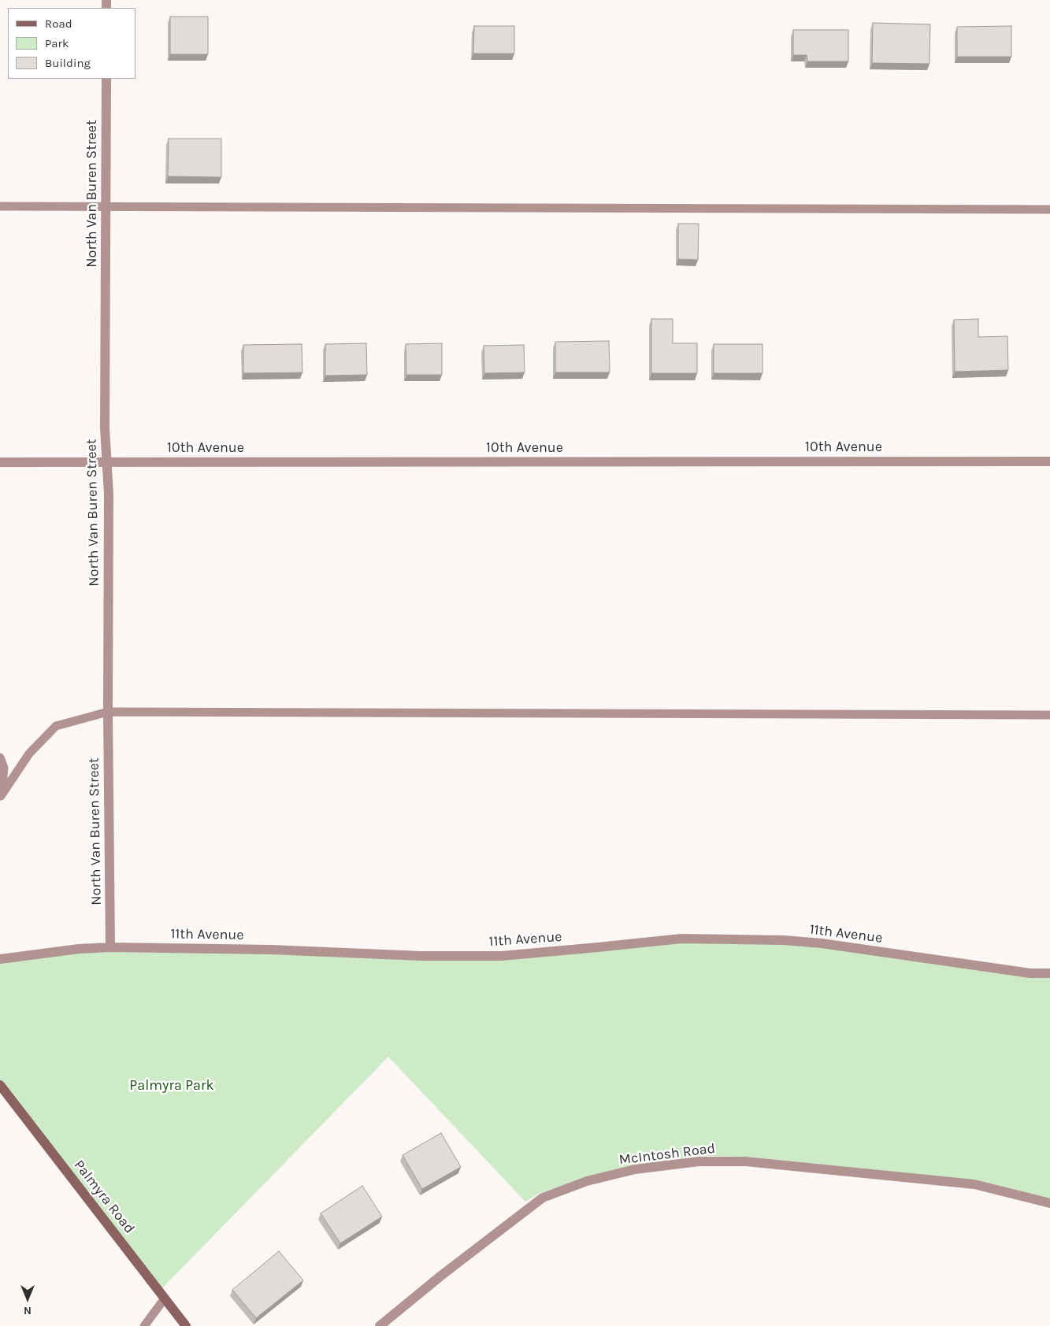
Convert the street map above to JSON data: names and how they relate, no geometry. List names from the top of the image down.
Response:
{
  "streets": {
    "main road": ["Palmyra Road"],
    "street": [
      "North Van Buren Street",
      "10th Avenue",
      "11th Avenue",
      "McIntosh Road"
    ]
  },
  "crossings": [
    ["North Van Buren Street", "10th Avenue"],
    ["North Van Buren Street", "11th Avenue"]
  ],
  "parks": ["Palmyra Park"],
  "legend": ["Road", "Park", "Building"],
  "north": "bottom"
}
